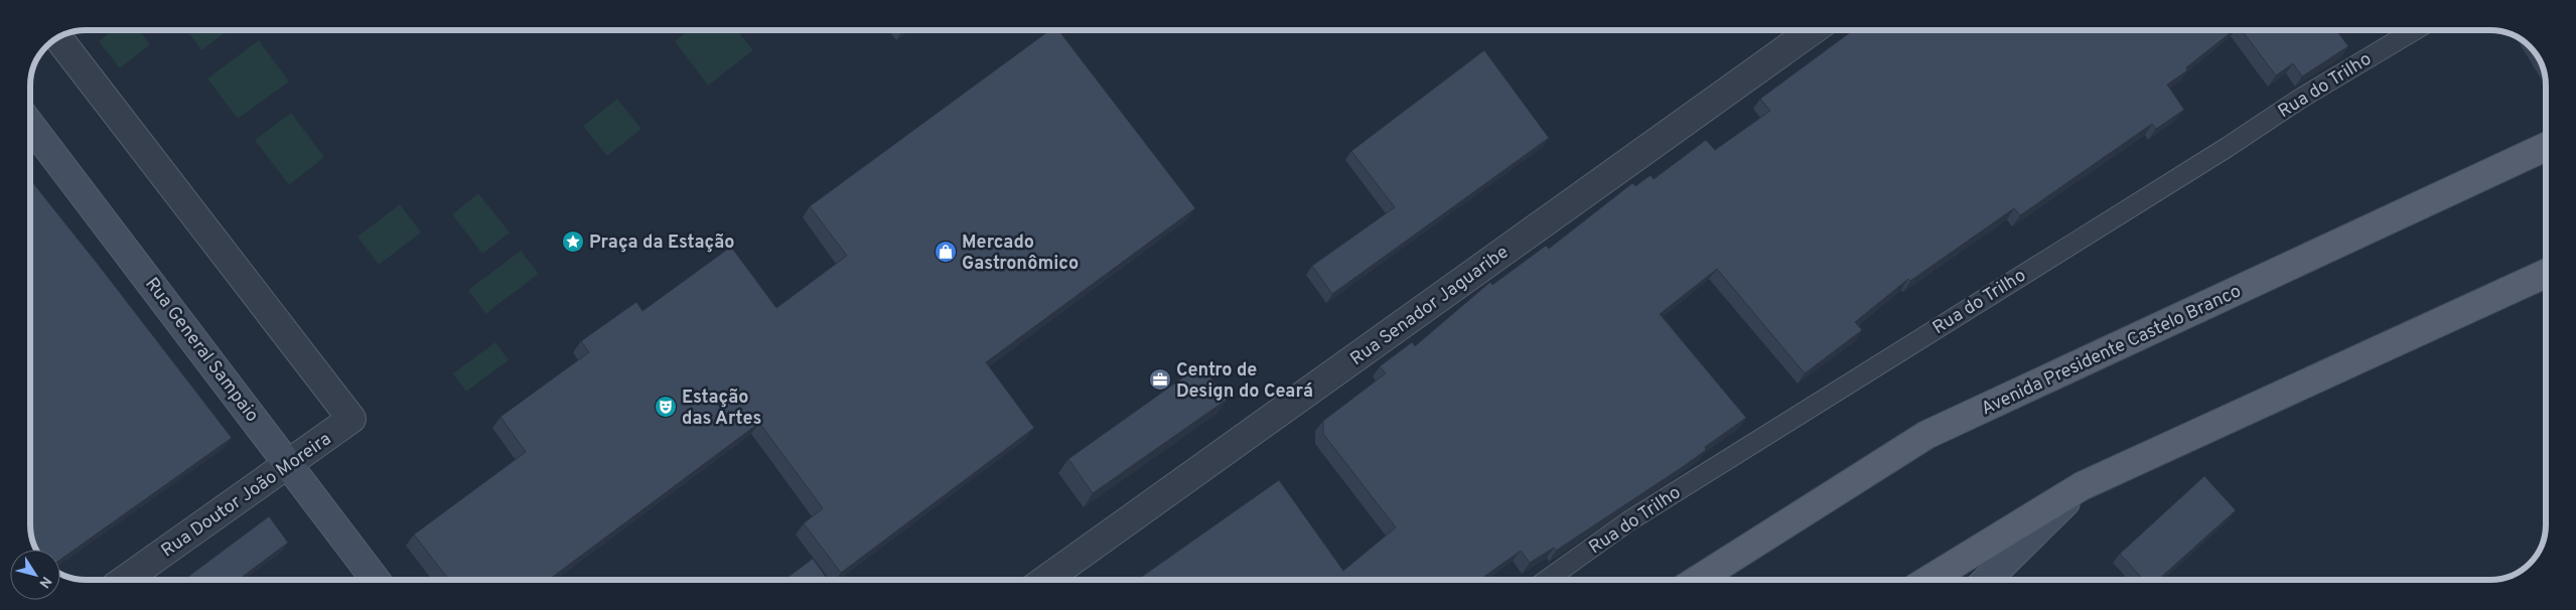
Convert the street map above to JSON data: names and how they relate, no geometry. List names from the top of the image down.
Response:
{
  "streets": {
    "main road": ["Rua General Sampaio", "Avenida Presidente Castelo Branco"],
    "street": ["Rua Senador Jaguaribe", "Rua Doutor João Moreira"],
    "lane": ["Rua do Trilho"]
  },
  "crossings": [
    ["Rua General Sampaio", "Rua Doutor João Moreira"]
  ],
  "places": {
    "place": ["Praça da Estação"],
    "shop": ["Mercado Gastronômico"],
    "office": ["Centro de Design do Ceará"],
    "theatre": ["Estação das Artes"]
  },
  "north": "bottom right"
}
